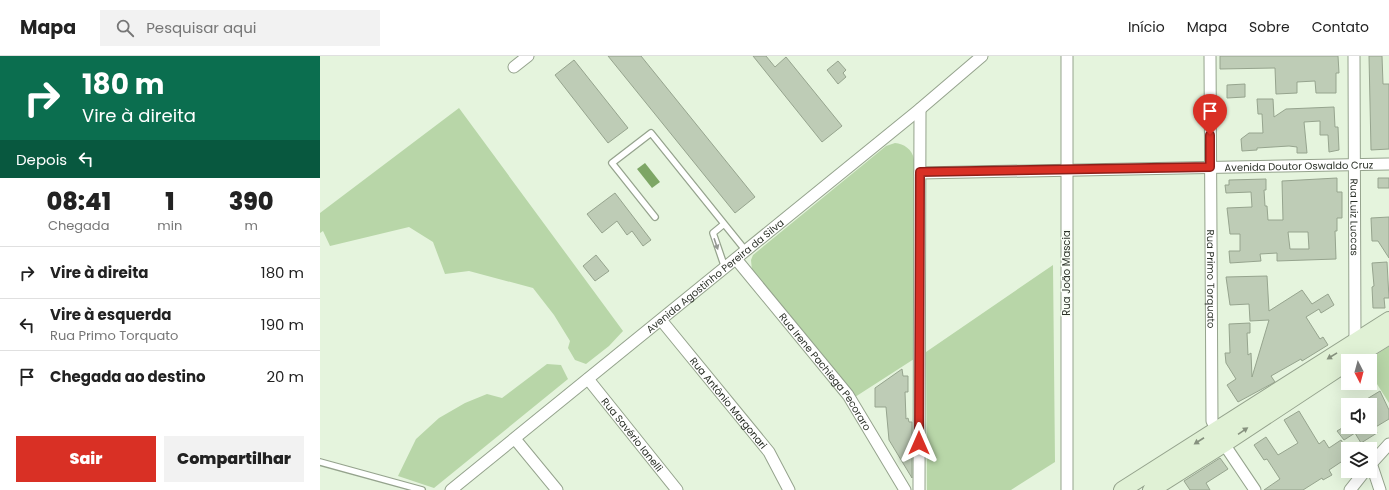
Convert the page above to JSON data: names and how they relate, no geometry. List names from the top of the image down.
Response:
{
  "streets": {
    "street": [
      "Avenida Doutor Oswaldo Cruz",
      "Rua Luiz Luccas",
      "Rua João Mascia",
      "Avenida Agostinho Pereira da Silva",
      "Rua Primo Torquato",
      "Rua Irene Pachiega Pecoraro",
      "Rua Antônio Margonari",
      "Rua Savério Ianelli"
    ]
  },
  "crossings": [
    ["Avenida Doutor Oswaldo Cruz", "Rua Luiz Luccas"],
    ["Avenida Doutor Oswaldo Cruz", "Rua João Mascia"],
    ["Avenida Doutor Oswaldo Cruz", "Rua Primo Torquato"],
    ["Avenida Agostinho Pereira da Silva", "Rua Irene Pachiega Pecoraro"],
    ["Avenida Agostinho Pereira da Silva", "Rua Antônio Margonari"],
    ["Avenida Agostinho Pereira da Silva", "Rua Savério Ianelli"]
  ],
  "north": "bottom",
  "page": {
    "header": "Mapa",
    "search": "Pesquisar aqui",
    "nav": [
      "Início",
      "Mapa",
      "Sobre",
      "Contato"
    ],
    "turn": ["180 m", "Vire à direita"],
    "then": "Depois",
    "eta": [
      "08:41",
      "Chegada",
      "1",
      "min",
      "390",
      "m"
    ],
    "list": [
      {
        "name": "Vire à direita",
        "value": "180 m"
      },
      {
        "name": "Vire à esquerda",
        "note": "Rua Primo Torquato",
        "value": "190 m"
      },
      {
        "name": "Chegada ao destino",
        "value": "20 m"
      }
    ],
    "buttons": ["Sair", "Compartilhar"]
  }
}
